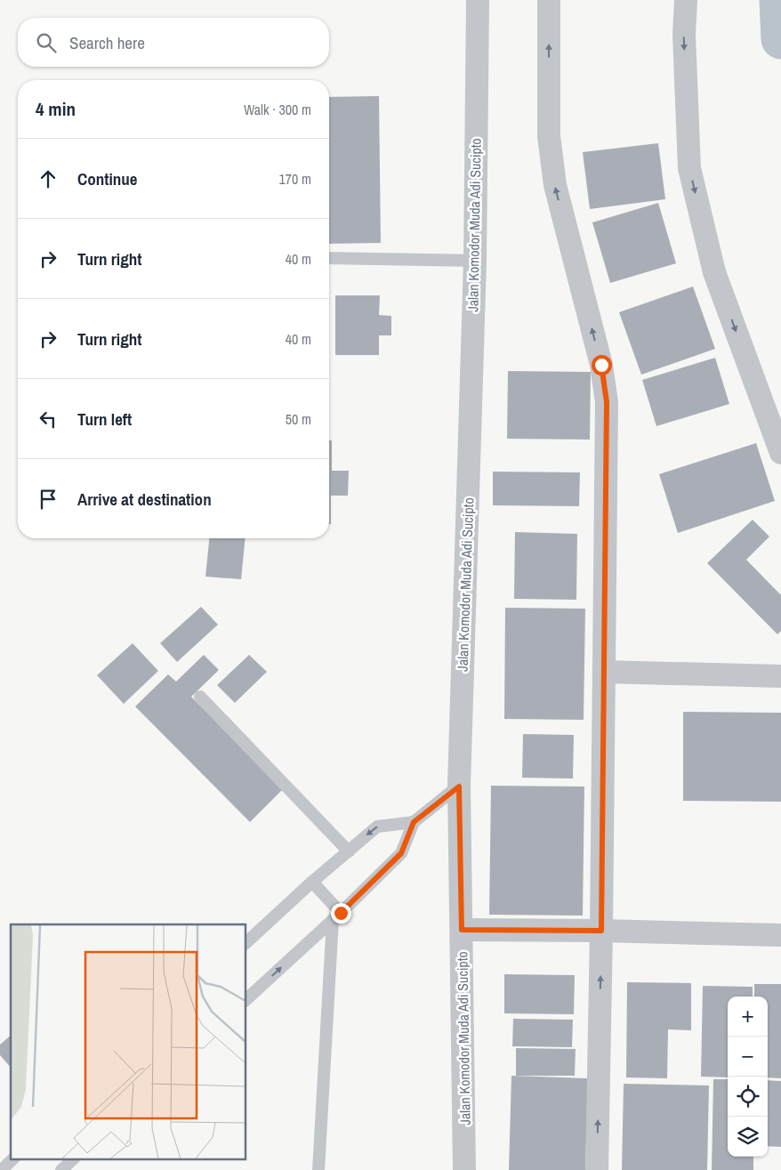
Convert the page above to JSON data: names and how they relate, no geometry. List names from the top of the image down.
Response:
{
  "streets": {
    "street": ["Jalan Komodor Muda Adi Sucipto"]
  },
  "page": {
    "search": "Search here",
    "heading": ["4 min", "Walk · 300 m"],
    "list": [
      ["Continue", "170 m"],
      ["Turn right", "40 m"],
      ["Turn right", "40 m"],
      ["Turn left", "50 m"],
      "Arrive at destination"
    ],
    "map_buttons": ["+", "−"]
  }
}
